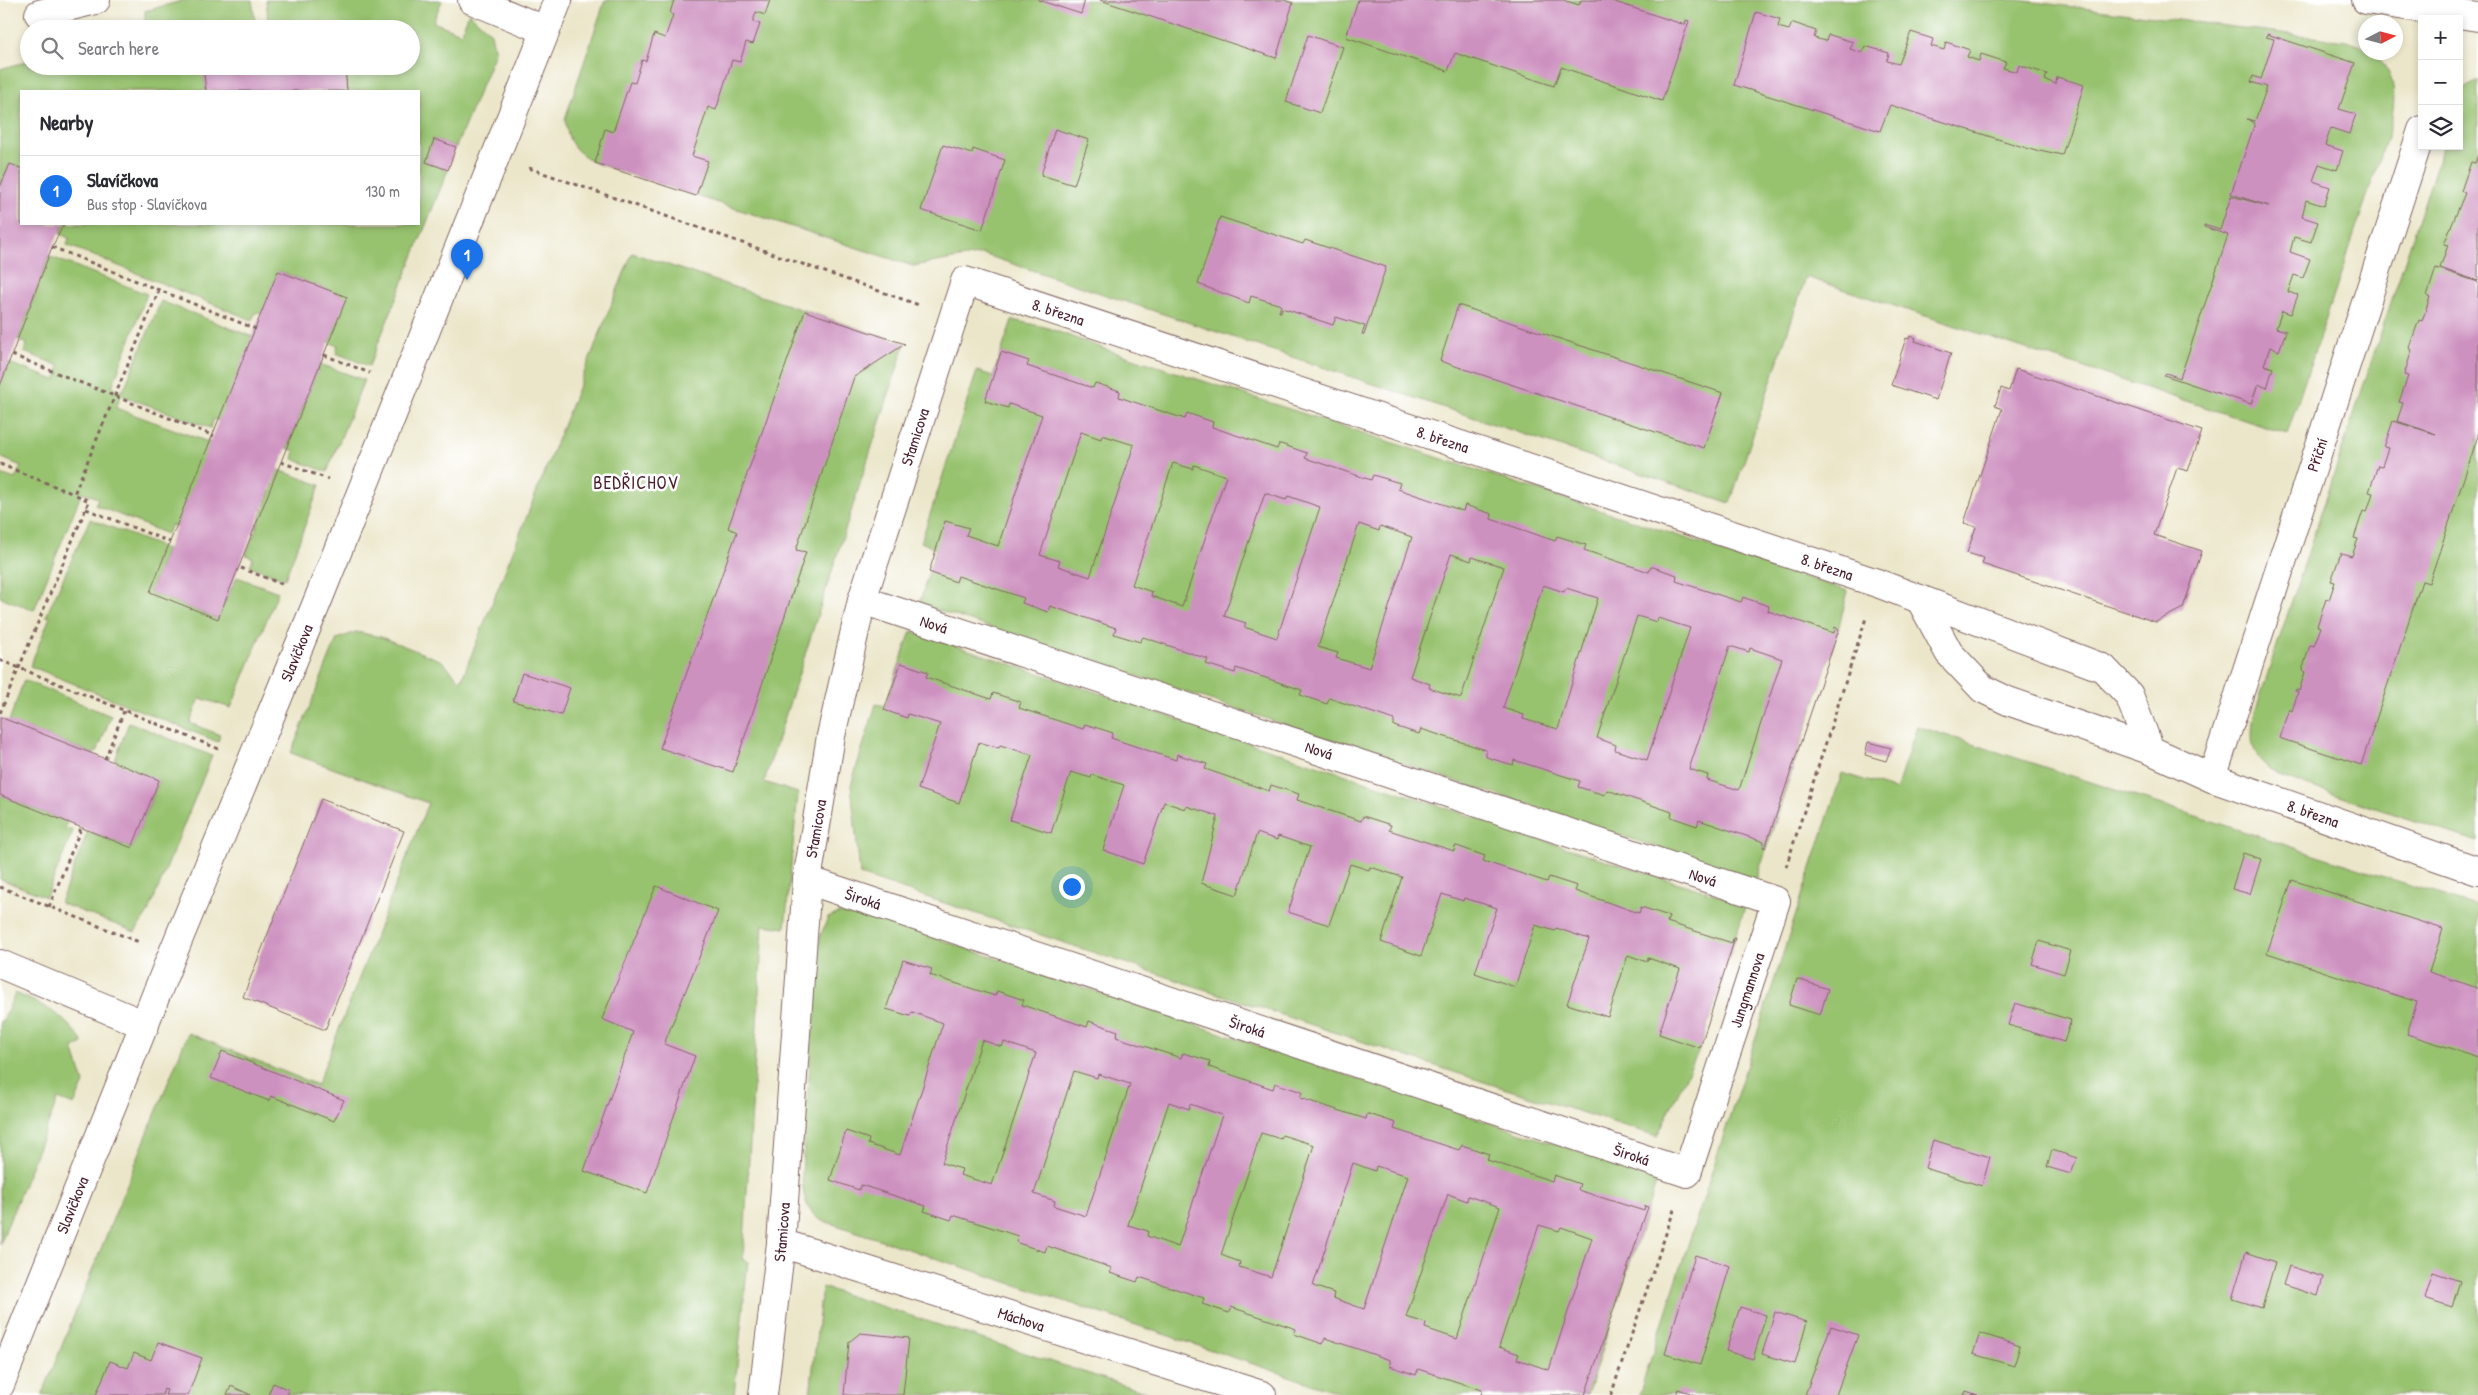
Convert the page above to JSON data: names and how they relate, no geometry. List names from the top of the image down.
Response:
{
  "streets": {
    "street": [
      "8. března",
      "Stamicova",
      "Příční",
      "Nová",
      "Slavíčkova",
      "Široká",
      "Jungmannova",
      "Máchova"
    ]
  },
  "crossings": [
    ["8. března", "Stamicova"],
    ["8. března", "Příční"],
    ["Stamicova", "Nová"],
    ["Stamicova", "Široká"],
    ["Stamicova", "Máchova"],
    ["Nová", "Jungmannova"],
    ["Široká", "Jungmannova"]
  ],
  "districts": ["BEDŘICHOV"],
  "north": "right",
  "page": {
    "map_buttons": ["+", "−"],
    "search": "Search here",
    "heading": "Nearby",
    "list": [
      {
        "mark": "1",
        "name": "Slavíčkova",
        "note": "Bus stop · Slavíčkova",
        "value": "130 m"
      }
    ],
    "pins": "1"
  }
}
